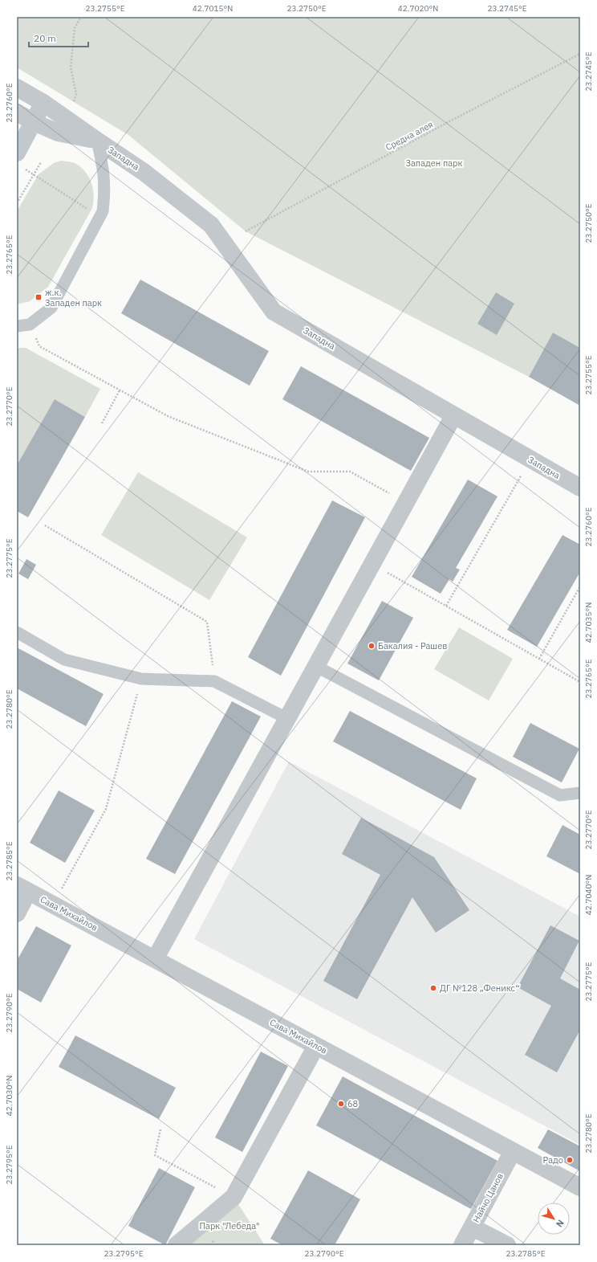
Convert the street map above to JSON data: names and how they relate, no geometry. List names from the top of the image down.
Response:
{
  "streets": {
    "street": ["Западна", "Сава Михайлов", "Найчо Цанов"],
    "path": ["Средна алея"]
  },
  "crossings": [
    ["Сава Михайлов", "Найчо Цанов"]
  ],
  "parks": ["Западен парк", "Парк \"Лебеда\""],
  "places": {
    "transit": ["ж.к. Западен парк"],
    "other": [
      "Бакалия - Рашев",
      "ДГ №128 „Феникс“",
      "68",
      "Радо"
    ]
  },
  "scale_bar": "20 m",
  "north": "bottom right",
  "coordinates": [
    "23.2755°E",
    "42.7015°N",
    "23.2750°E",
    "42.7020°N",
    "23.2745°E",
    "23.2760°E",
    "23.2765°E",
    "23.2770°E",
    "23.2775°E",
    "42.7035°N",
    "23.2780°E",
    "23.2785°E",
    "42.7040°N",
    "23.2790°E",
    "42.7030°N",
    "23.2795°E"
  ]
}
